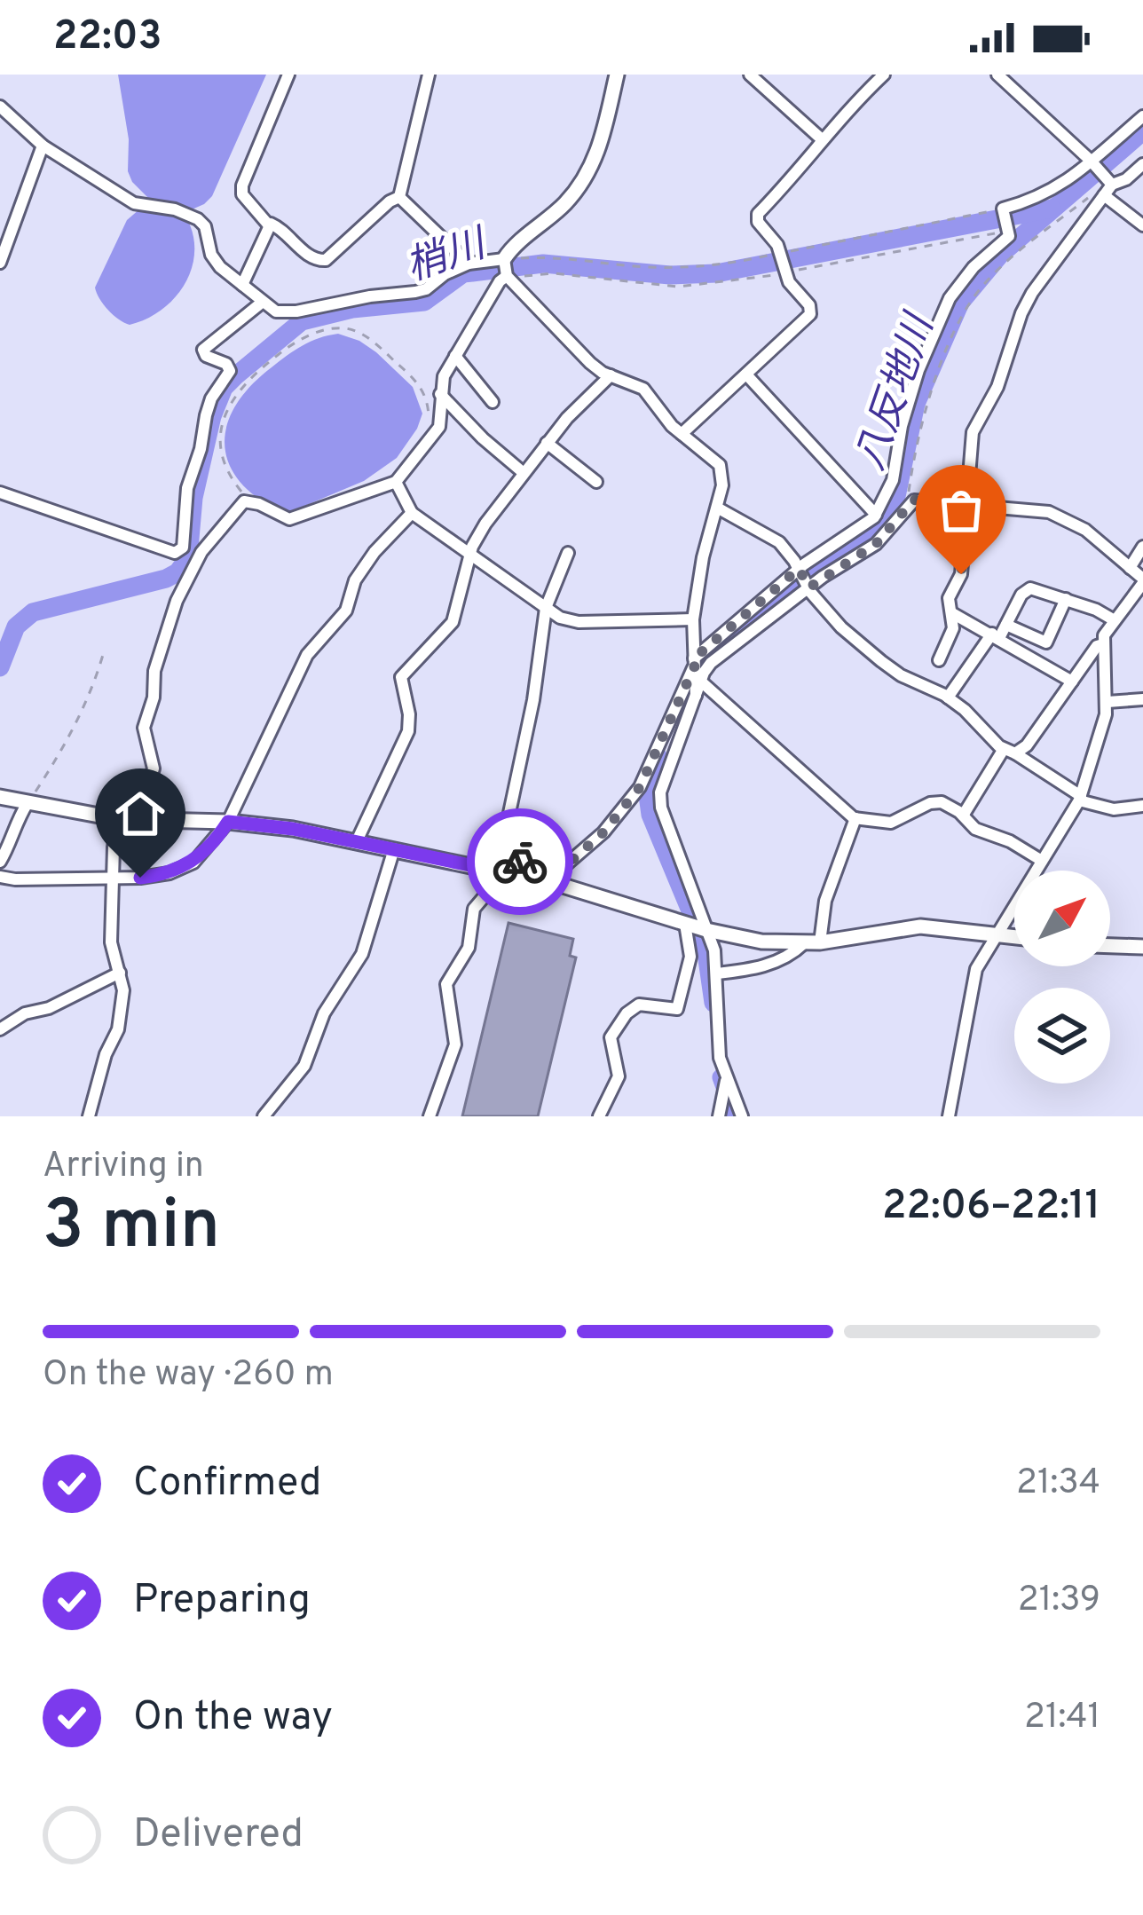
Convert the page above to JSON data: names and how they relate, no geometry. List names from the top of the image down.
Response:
{
  "water": ["梢川", "八反地川"],
  "north": "top right",
  "page": {
    "status": "22:03",
    "heading": ["3 min", "Arriving in", "22:06–22:11"],
    "bar": "On the way · 260 m",
    "list": [
      ["Confirmed", "21:34"],
      ["Preparing", "21:39"],
      ["On the way", "21:41"],
      "Delivered"
    ]
  }
}
